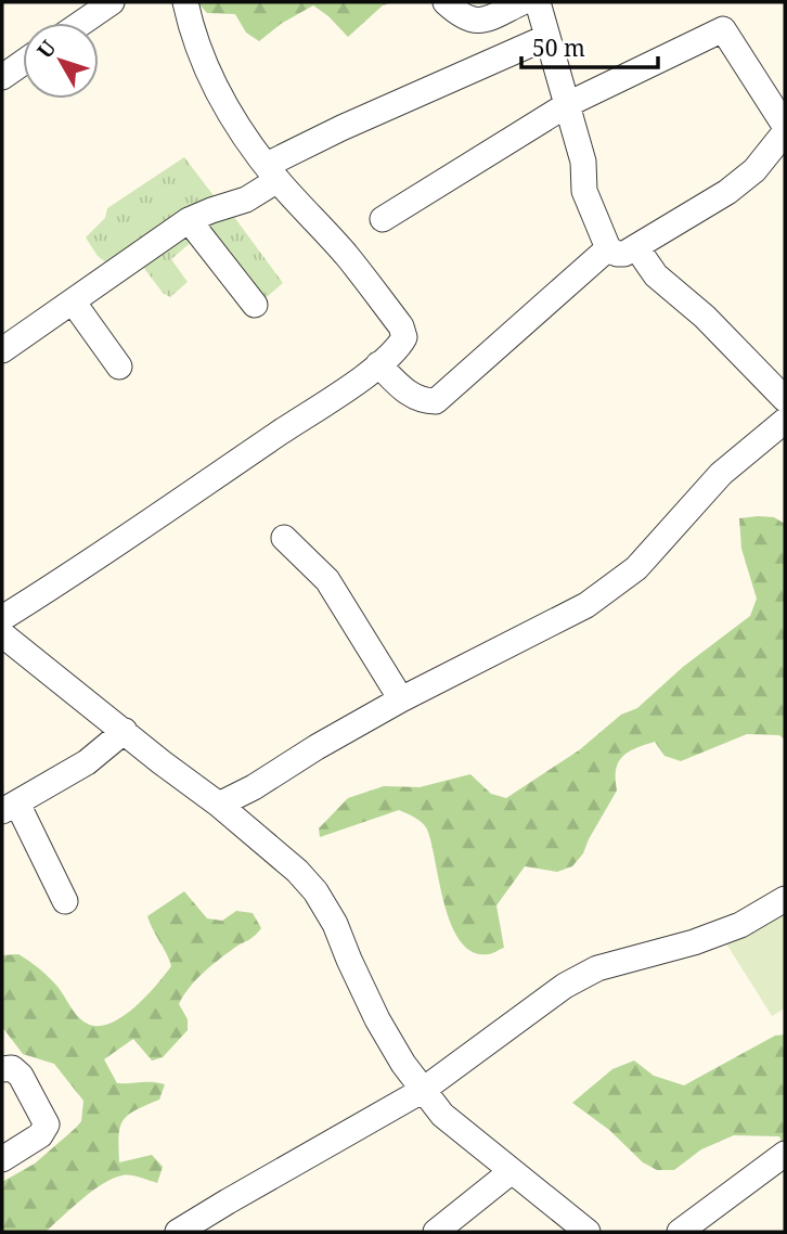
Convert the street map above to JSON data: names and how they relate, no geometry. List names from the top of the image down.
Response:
{
  "scale_bar": "50 m",
  "north": "top left"
}
